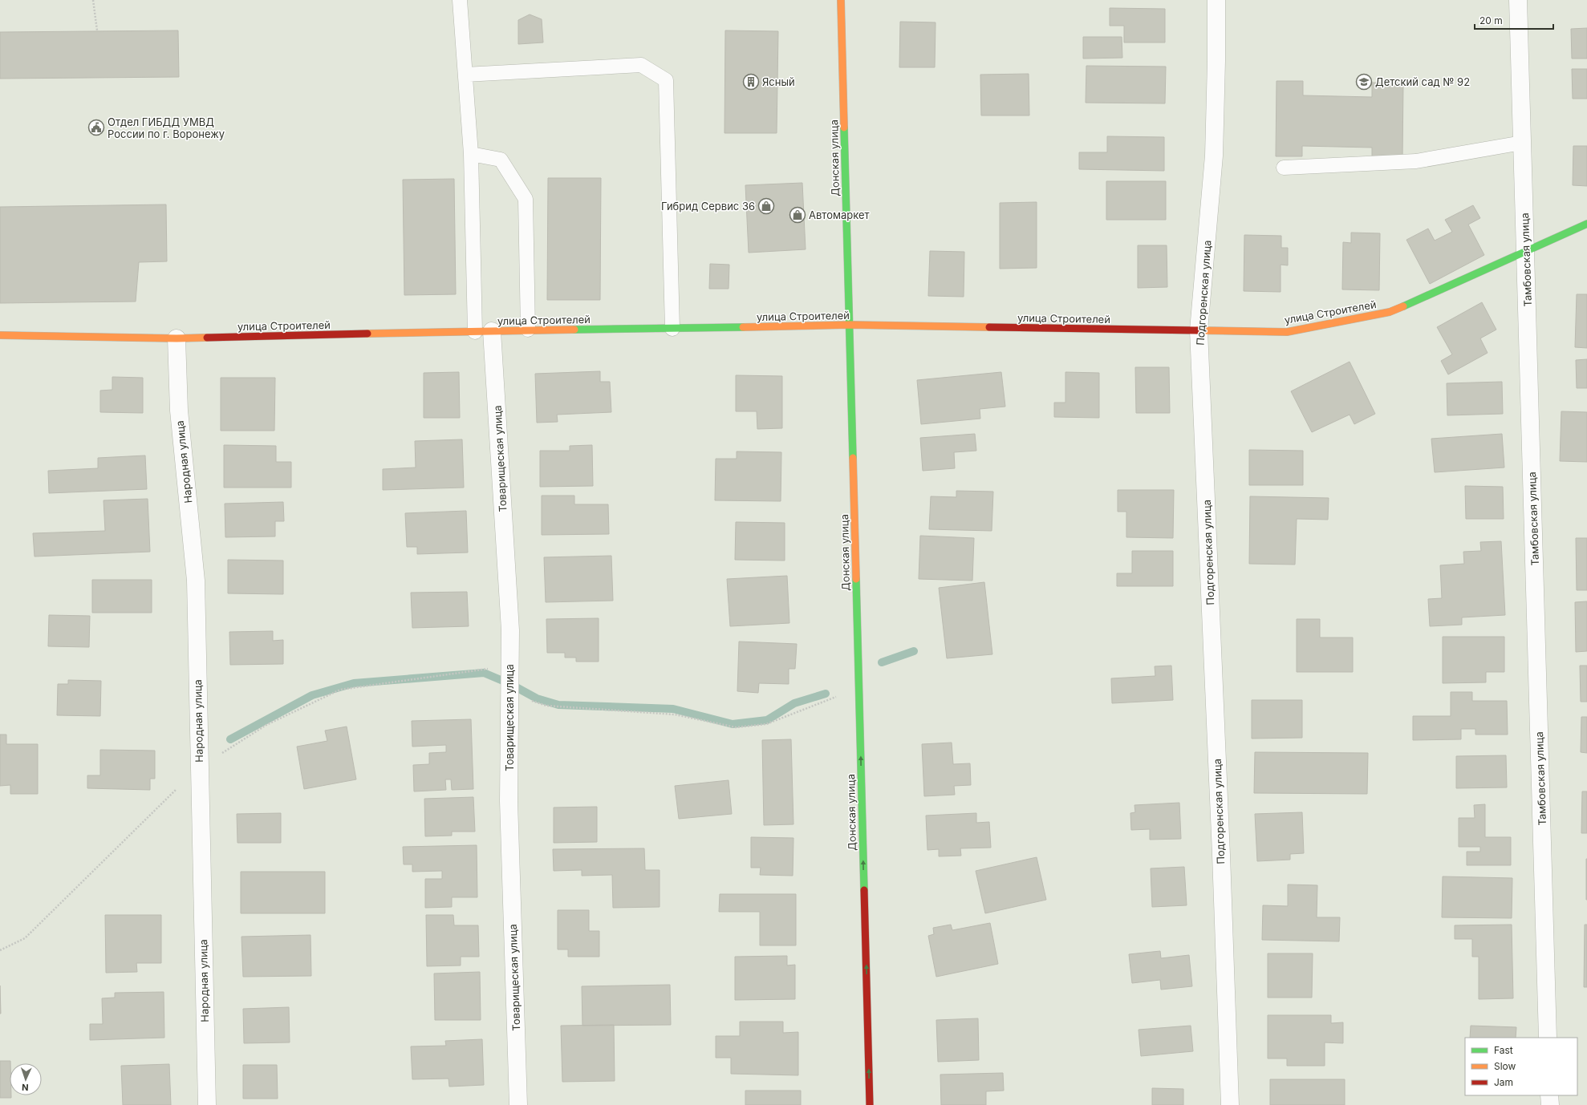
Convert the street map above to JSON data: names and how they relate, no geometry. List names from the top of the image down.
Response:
{
  "streets": {
    "street": [
      "Донская улица",
      "Тамбовская улица",
      "Подгоренская улица",
      "улица Строителей",
      "Товарищеская улица",
      "Народная улица"
    ]
  },
  "crossings": [
    ["Донская улица", "улица Строителей"],
    ["Тамбовская улица", "улица Строителей"],
    ["Подгоренская улица", "улица Строителей"],
    ["улица Строителей", "Товарищеская улица"],
    ["улица Строителей", "Народная улица"]
  ],
  "one_way": ["Донская улица"],
  "places": {
    "building": ["Ясный"],
    "school or university": ["Детский сад № 92"],
    "public building": ["Отдел ГИБДД УМВД России по г. Воронежу"],
    "shop": ["Гибрид Сервис 36", "Автомаркет"]
  },
  "legend": ["Fast", "Slow", "Jam"],
  "scale_bar": "20 m",
  "north": "bottom"
}
